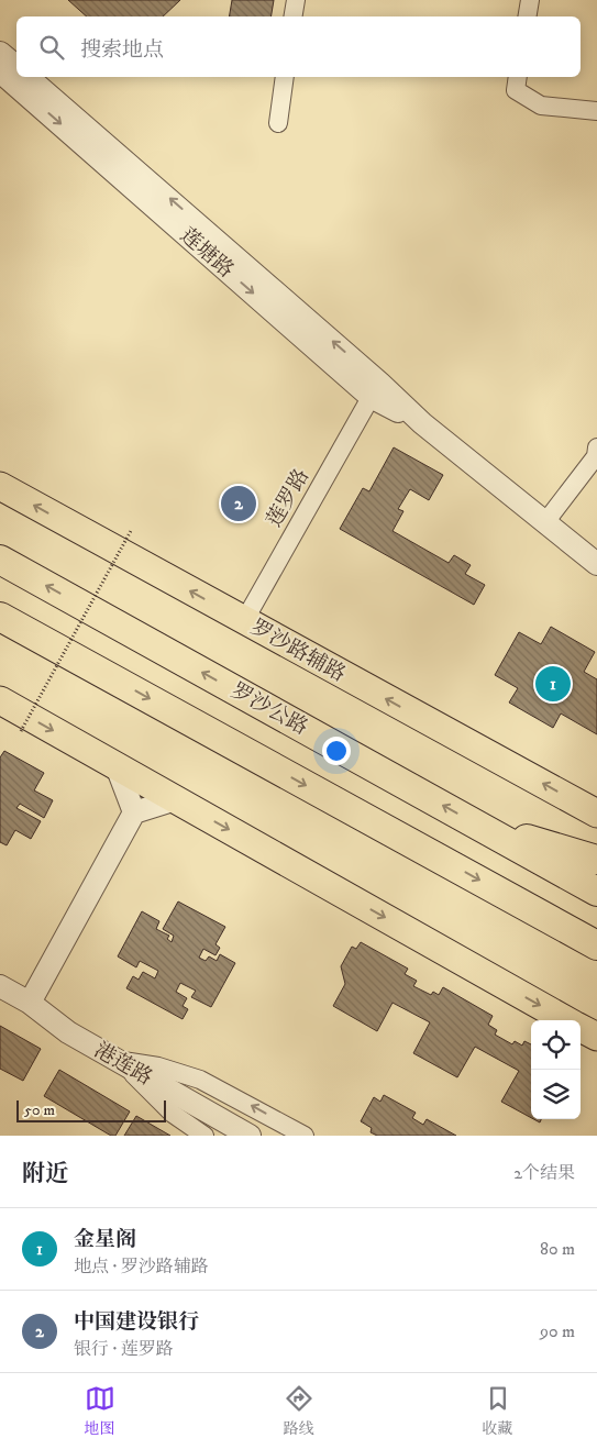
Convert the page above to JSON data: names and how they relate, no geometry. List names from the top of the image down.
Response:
{
  "streets": {
    "highway": ["罗沙公路"],
    "main road": ["罗沙路辅路"],
    "street": ["莲塘路", "莲罗路", "港莲路"]
  },
  "crossings": [
    ["莲塘路", "莲罗路"],
    ["莲罗路", "罗沙路辅路"]
  ],
  "scale_bar": "50 m",
  "page": {
    "search": "搜索地点",
    "pins": ["2", "1"],
    "scale": "50 m",
    "heading": ["附近", "2个结果"],
    "list": [
      {
        "mark": "1",
        "name": "金星阁",
        "note": "地点 · 罗沙路辅路",
        "value": "80 m"
      },
      {
        "mark": "2",
        "name": "中国建设银行",
        "note": "银行 · 莲罗路",
        "value": "90 m"
      }
    ],
    "nav": ["地图", "路线", "收藏"]
  }
}
